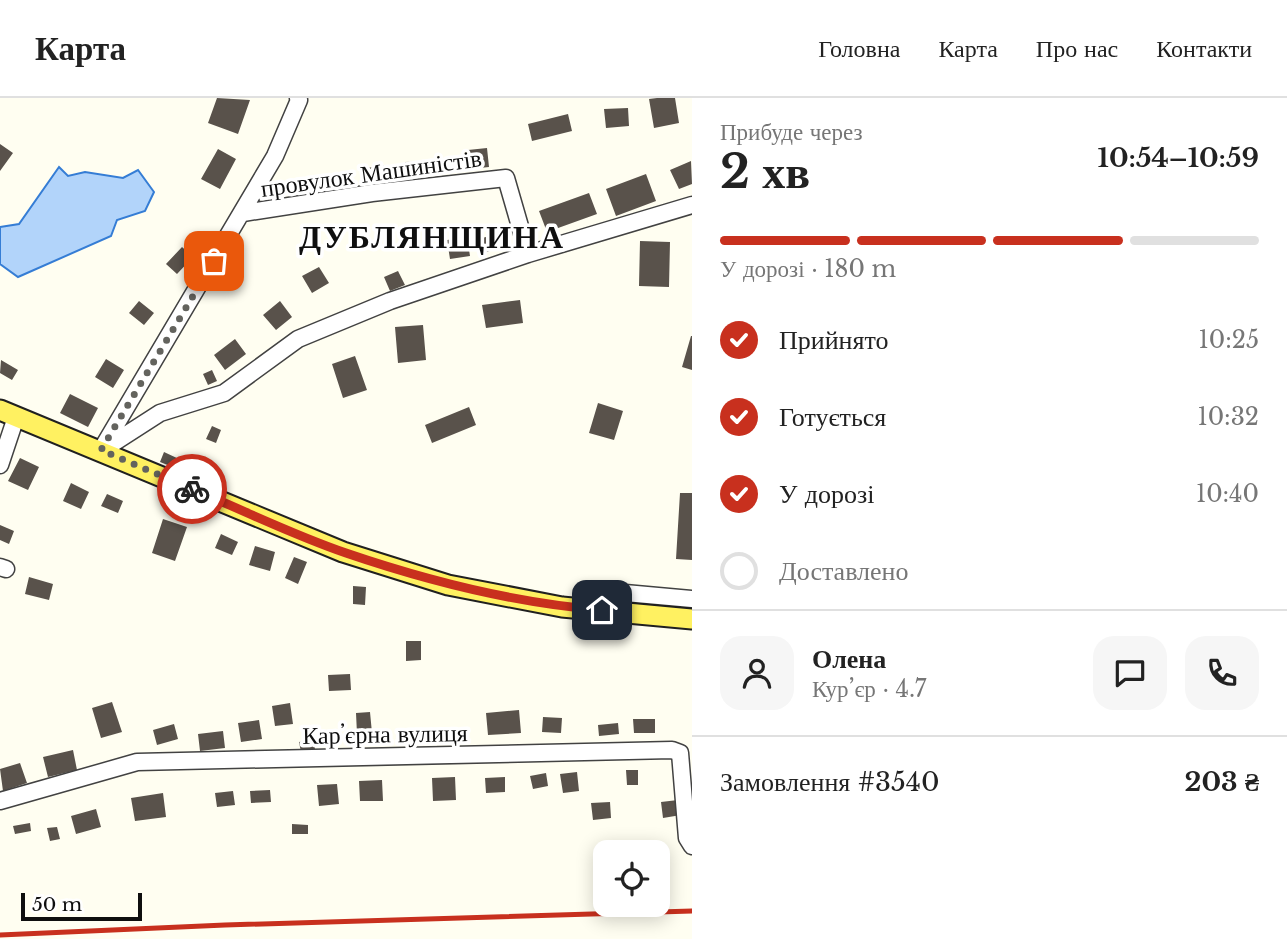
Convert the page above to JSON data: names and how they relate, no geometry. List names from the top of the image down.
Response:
{
  "streets": {
    "street": ["провулок Машиністів", "Карʼєрна вулиця"]
  },
  "districts": ["ДУБЛЯНЩИНА"],
  "scale_bar": "50 m",
  "page": {
    "header": "Карта",
    "nav": [
      "Головна",
      "Карта",
      "Про нас",
      "Контакти"
    ],
    "heading": ["2 хв", "Прибуде через", "10:54–10:59"],
    "panel": [
      "Олена",
      "Кур’єр · 4.7",
      "Замовлення #3540",
      "203 ₴"
    ],
    "bar": "У дорозі · 180 m",
    "list": [
      ["Прийнято", "10:25"],
      ["Готується", "10:32"],
      ["У дорозі", "10:40"],
      "Доставлено"
    ],
    "scale": "50 m"
  }
}
